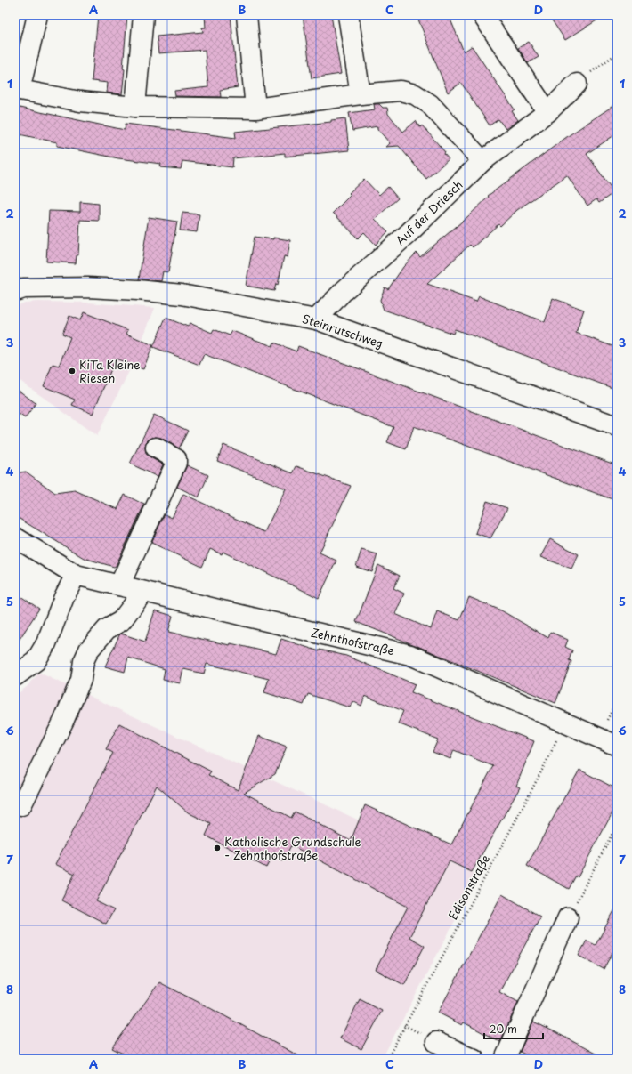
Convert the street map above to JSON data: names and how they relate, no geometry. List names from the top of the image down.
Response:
{
  "streets": {
    "street": ["Auf der Driesch", "Steinrutschweg", "Zehnthofstraße"],
    "path": ["Edisonstraße"]
  },
  "crossings": [
    ["Auf der Driesch", "Steinrutschweg"],
    ["Zehnthofstraße", "Edisonstraße"]
  ],
  "places": ["KiTa Kleine Riesen", "Katholische Grundschule - Zehnthofstraße"],
  "scale_bar": "20 m",
  "grid": {
    "columns": [
      "A",
      "B",
      "C",
      "D"
    ],
    "rows": [
      "1",
      "2",
      "3",
      "4",
      "5",
      "6",
      "7",
      "8"
    ]
  }
}
